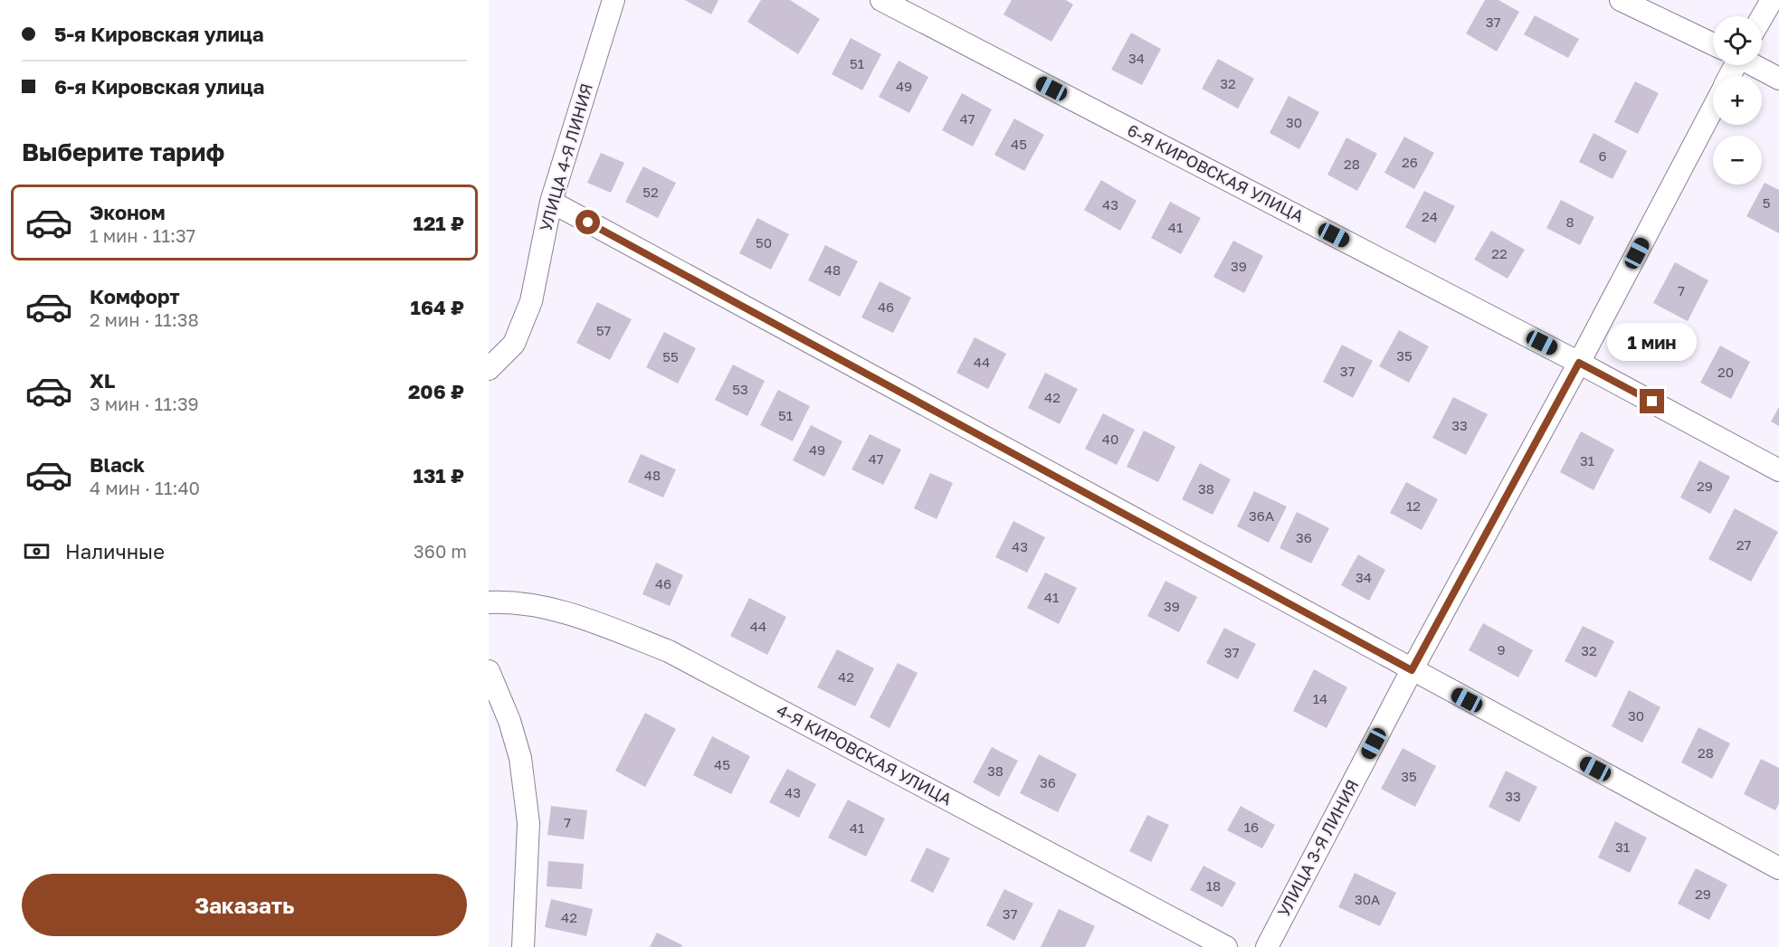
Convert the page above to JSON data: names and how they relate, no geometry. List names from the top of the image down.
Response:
{
  "streets": {
    "street": [
      "УЛИЦА 4-Я ЛИНИЯ",
      "6-Я КИРОВСКАЯ УЛИЦА",
      "4-Я КИРОВСКАЯ УЛИЦА",
      "УЛИЦА 3-Я ЛИНИЯ"
    ]
  },
  "crossings": [
    ["6-Я КИРОВСКАЯ УЛИЦА", "УЛИЦА 3-Я ЛИНИЯ"]
  ],
  "house_numbers": [
    "37",
    "34",
    "51",
    "32",
    "49",
    "47",
    "30",
    "45",
    "6",
    "26",
    "28",
    "52",
    "5",
    "43",
    "24",
    "8",
    "41",
    "50",
    "22",
    "39",
    "48",
    "7",
    "46",
    "57",
    "35",
    "55",
    "44",
    "37",
    "20",
    "53",
    "42",
    "51",
    "33",
    "40",
    "49",
    "47",
    "31",
    "48",
    "29",
    "38",
    "12",
    "36А",
    "36",
    "27",
    "43",
    "34",
    "46",
    "41",
    "39",
    "44",
    "9",
    "32",
    "37",
    "42",
    "14",
    "30",
    "28",
    "45",
    "38",
    "35",
    "36",
    "43",
    "33",
    "7",
    "16",
    "41",
    "31",
    "18",
    "29",
    "30А",
    "37",
    "42"
  ],
  "page": {
    "banner": ["5-я Кировская улица", "6-я Кировская улица"],
    "map_buttons": ["+", "−"],
    "heading": "Выберите тариф",
    "list": [
      {
        "name": "Эконом",
        "note": "1 мин · 11:37",
        "value": "121 ₽"
      },
      {
        "name": "Комфорт",
        "note": "2 мин · 11:38",
        "value": "164 ₽"
      },
      {
        "name": "XL",
        "note": "3 мин · 11:39",
        "value": "206 ₽"
      },
      {
        "name": "Black",
        "note": "4 мин · 11:40",
        "value": "131 ₽"
      }
    ],
    "bubble": "1 мин",
    "pay": ["Наличные", "360 m"],
    "buttons": "Заказать"
  }
}
